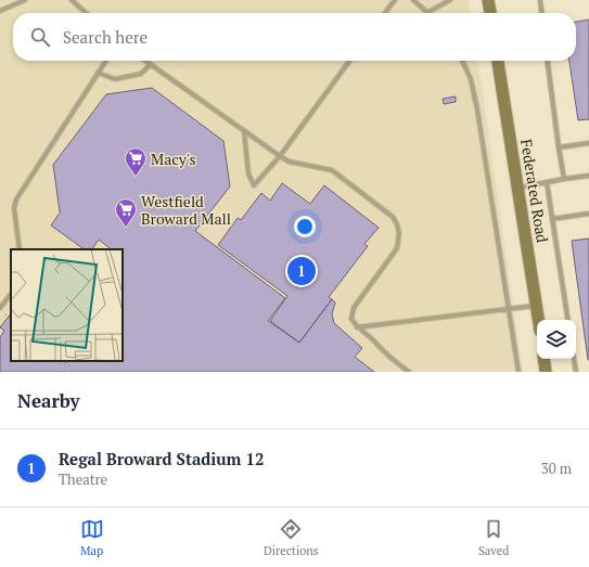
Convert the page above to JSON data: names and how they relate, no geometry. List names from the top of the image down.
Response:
{
  "streets": {
    "street": ["Federated Road"]
  },
  "places": {
    "supermarket": ["Macy's", "Westfield Broward Mall"]
  },
  "page": {
    "search": "Search here",
    "pins": "1",
    "heading": "Nearby",
    "list": [
      {
        "mark": "1",
        "name": "Regal Broward Stadium 12",
        "note": "Theatre",
        "value": "30 m"
      }
    ],
    "nav": ["Map", "Directions", "Saved"]
  }
}
